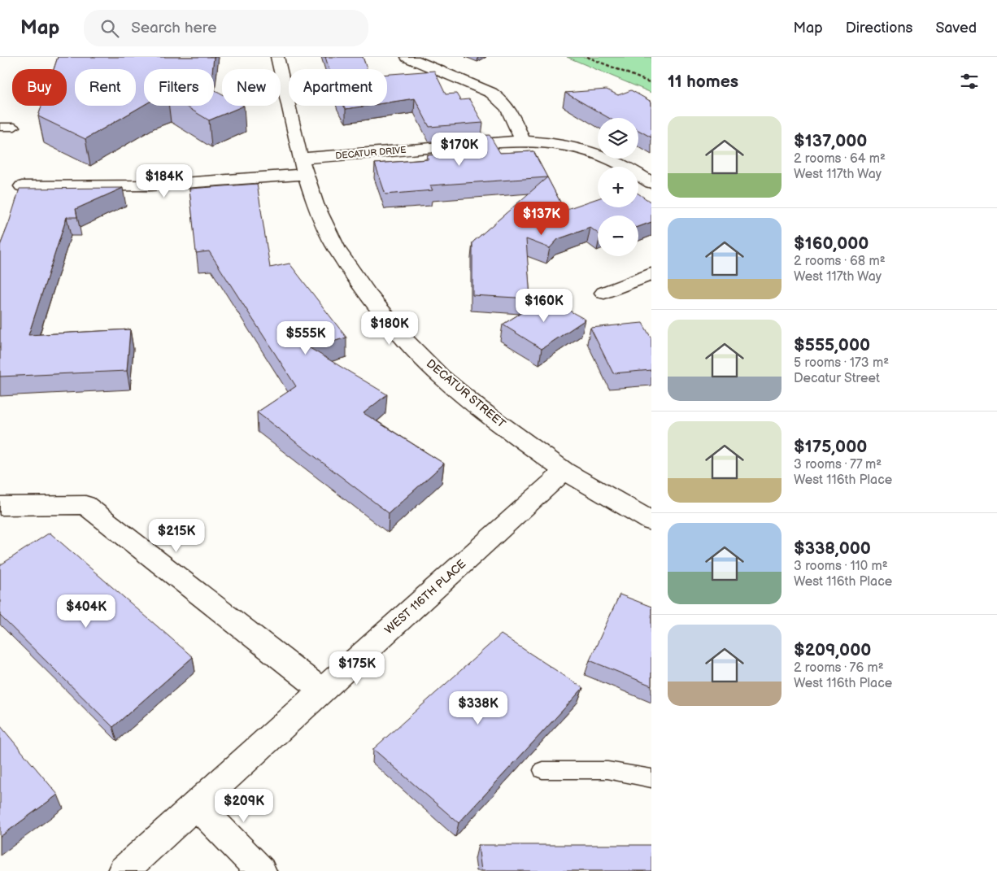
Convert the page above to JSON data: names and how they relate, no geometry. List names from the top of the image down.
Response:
{
  "streets": {
    "street": ["DECATUR DRIVE", "DECATUR STREET", "WEST 116TH PLACE"]
  },
  "crossings": [
    ["DECATUR DRIVE", "DECATUR STREET"],
    ["DECATUR STREET", "WEST 116TH PLACE"]
  ],
  "page": {
    "header": "Map",
    "search": "Search here",
    "nav": ["Map", "Directions", "Saved"],
    "heading": "11 homes",
    "chip": [
      "Buy",
      "Rent",
      "Filters",
      "New",
      "Apartment"
    ],
    "list": [
      {
        "name": "$137,000",
        "note": "2 rooms · 64 m² · West 117th Way"
      },
      {
        "name": "$160,000",
        "note": "2 rooms · 68 m² · West 117th Way"
      },
      {
        "name": "$555,000",
        "note": "5 rooms · 173 m² · Decatur Street"
      },
      {
        "name": "$175,000",
        "note": "3 rooms · 77 m² · West 116th Place"
      },
      {
        "name": "$338,000",
        "note": "3 rooms · 110 m² · West 116th Place"
      },
      {
        "name": "$209,000",
        "note": "2 rooms · 76 m² · West 116th Place"
      }
    ],
    "map_buttons": ["+", "−"],
    "price": [
      "$170K",
      "$184K",
      "$137K",
      "$160K",
      "$180K",
      "$555K",
      "$215K",
      "$404K",
      "$175K",
      "$338K",
      "$209K"
    ]
  }
}
